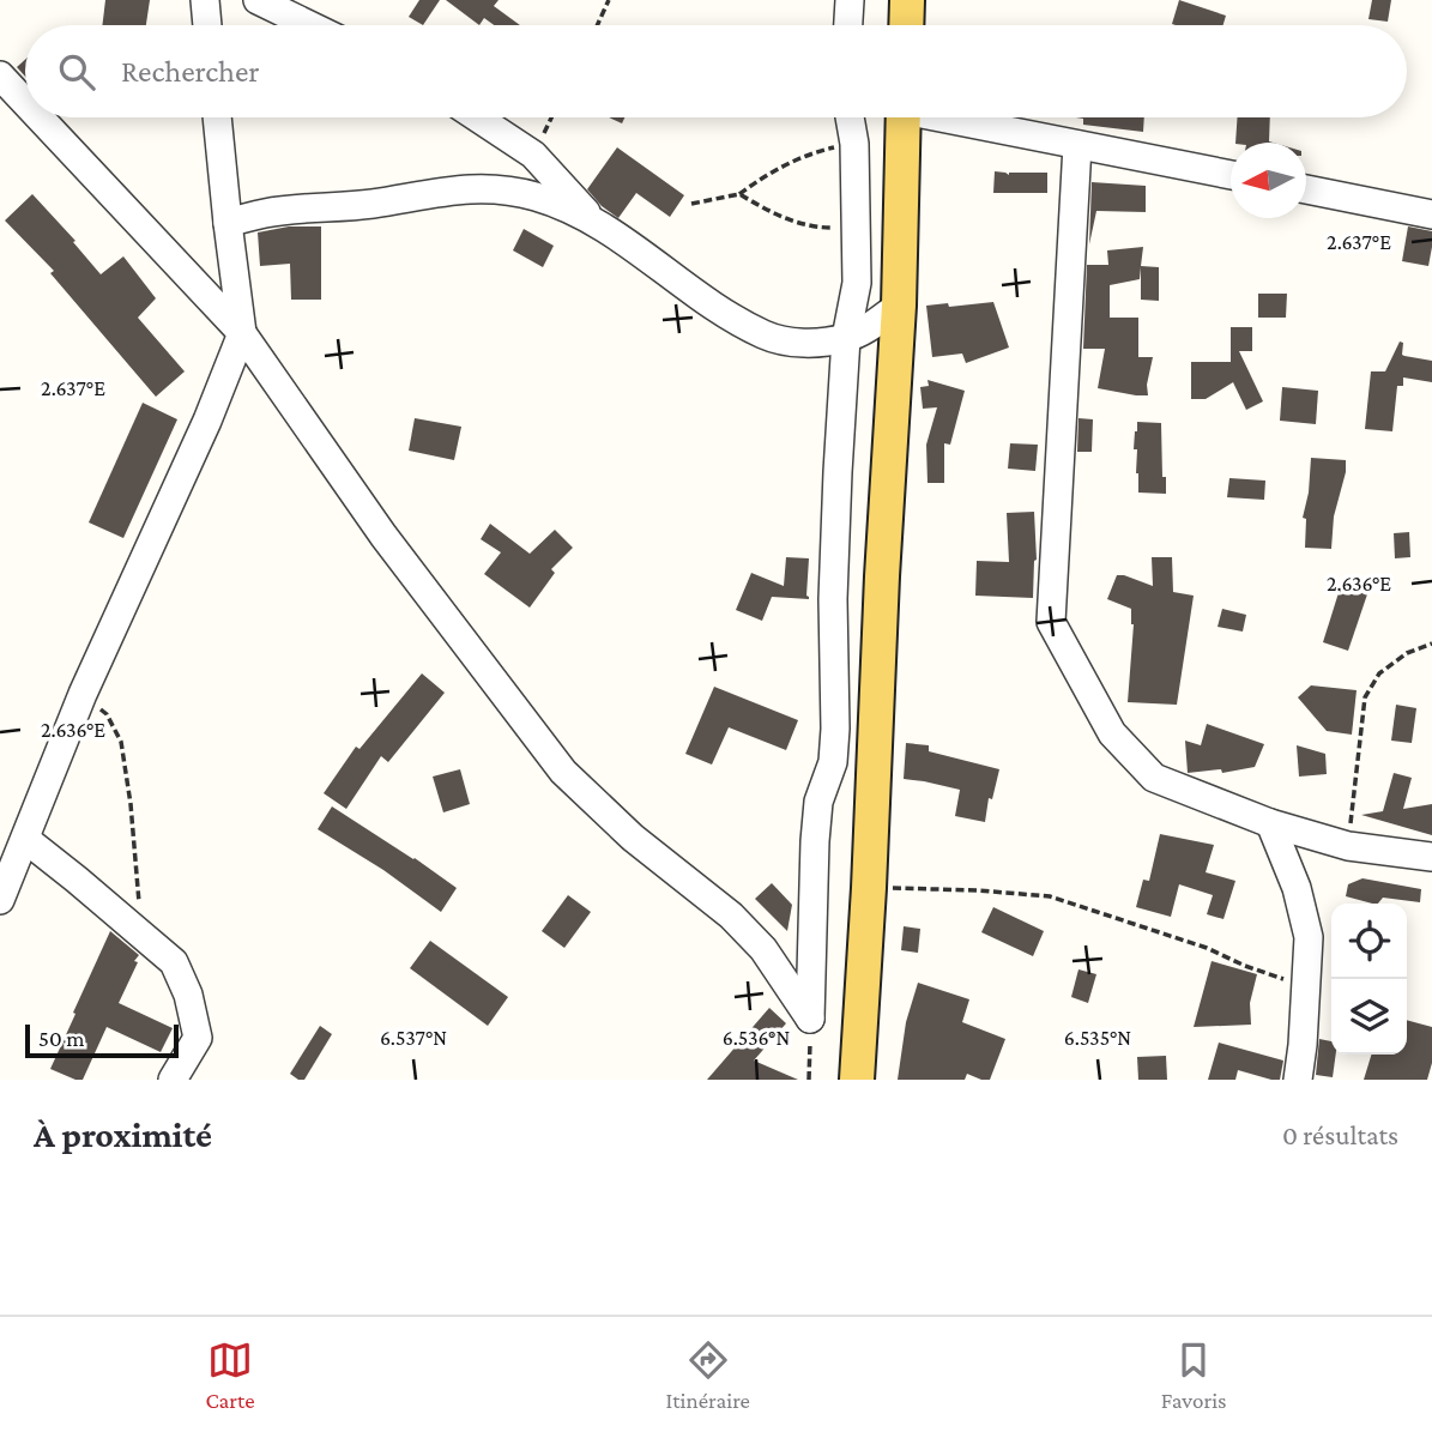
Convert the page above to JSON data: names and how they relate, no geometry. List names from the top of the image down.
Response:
{
  "scale_bar": "50 m",
  "north": "left",
  "page": {
    "search": "Rechercher",
    "scale": "50 m",
    "heading": ["À proximité", "0 résultats"],
    "nav": ["Carte", "Itinéraire", "Favoris"]
  },
  "coordinates": [
    "2.637°E",
    "2.636°E",
    "6.537°N",
    "6.536°N",
    "6.535°N"
  ]
}
